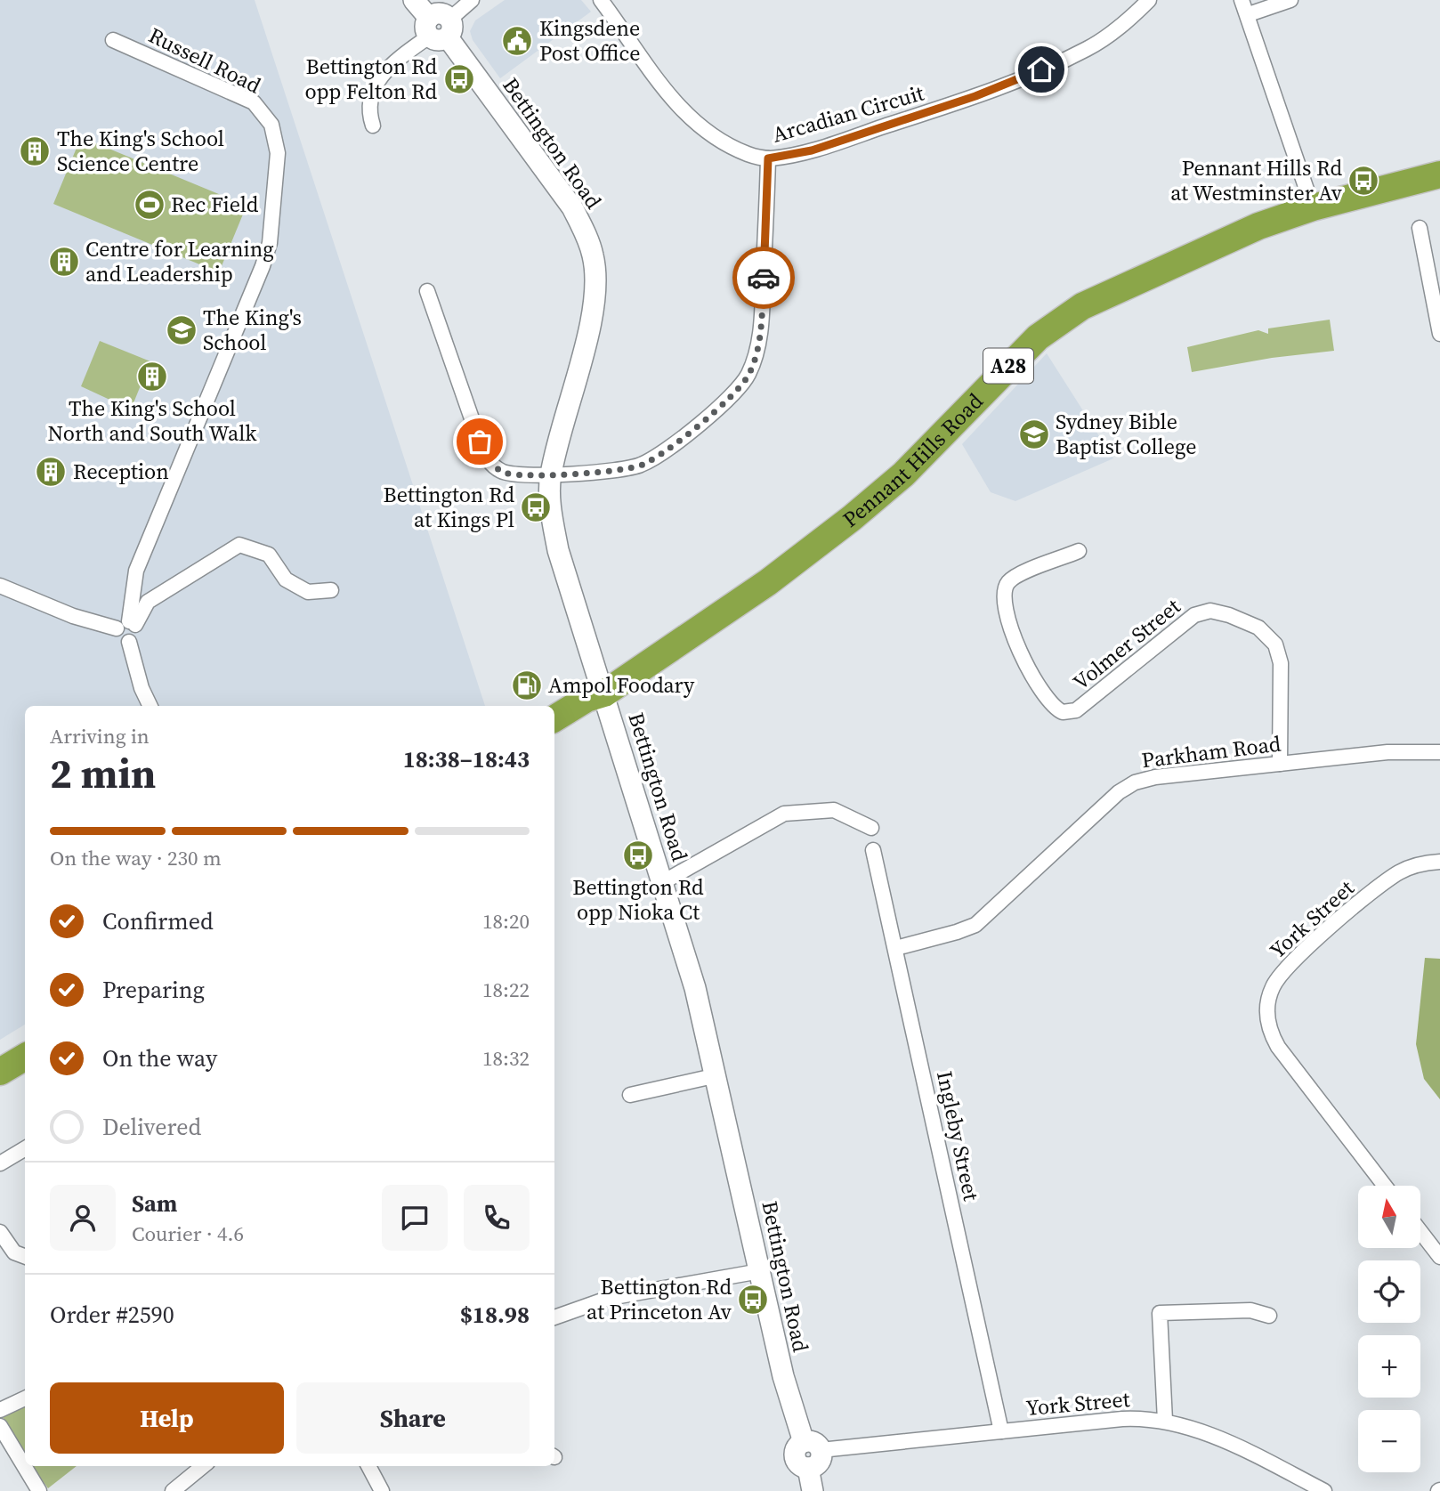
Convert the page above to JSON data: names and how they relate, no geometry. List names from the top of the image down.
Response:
{
  "streets": {
    "highway": ["A28", "Pennant Hills Road"],
    "main road": ["Bettington Road"],
    "street": [
      "Russell Road",
      "Arcadian Circuit",
      "Volmer Street",
      "Parkham Road",
      "York Street",
      "Ingleby Street"
    ]
  },
  "crossings": [
    ["Bettington Road", "Pennant Hills Road"],
    ["Bettington Road", "York Street"],
    ["Volmer Street", "Parkham Road"],
    ["Parkham Road", "Ingleby Street"],
    ["York Street", "Ingleby Street"]
  ],
  "places": {
    "public building": ["Kingsdene Post Office"],
    "bus stop": [
      "Bettington Rd opp Felton Rd",
      "Pennant Hills Rd at Westminster Av",
      "Bettington Rd at Kings Pl",
      "Bettington Rd opp Nioka Ct",
      "Bettington Rd at Princeton Av"
    ],
    "building": [
      "The King's School Science Centre",
      "Centre for Learning and Leadership",
      "The King's School North and South Walk",
      "Reception"
    ],
    "sports": ["Rec Field"],
    "school or university": ["The King's School", "Sydney Bible Baptist College"],
    "fuel station": ["Ampol Foodary"]
  },
  "north": "top",
  "page": {
    "heading": ["2 min", "Arriving in", "18:38–18:43"],
    "panel": [
      "Sam",
      "Courier · 4.6",
      "Order #2590",
      "$18.98"
    ],
    "bar": "On the way · 230 m",
    "list": [
      ["Confirmed", "18:20"],
      ["Preparing", "18:22"],
      ["On the way", "18:32"],
      "Delivered"
    ],
    "map_buttons": ["+", "−"],
    "buttons": ["Help", "Share"]
  }
}
